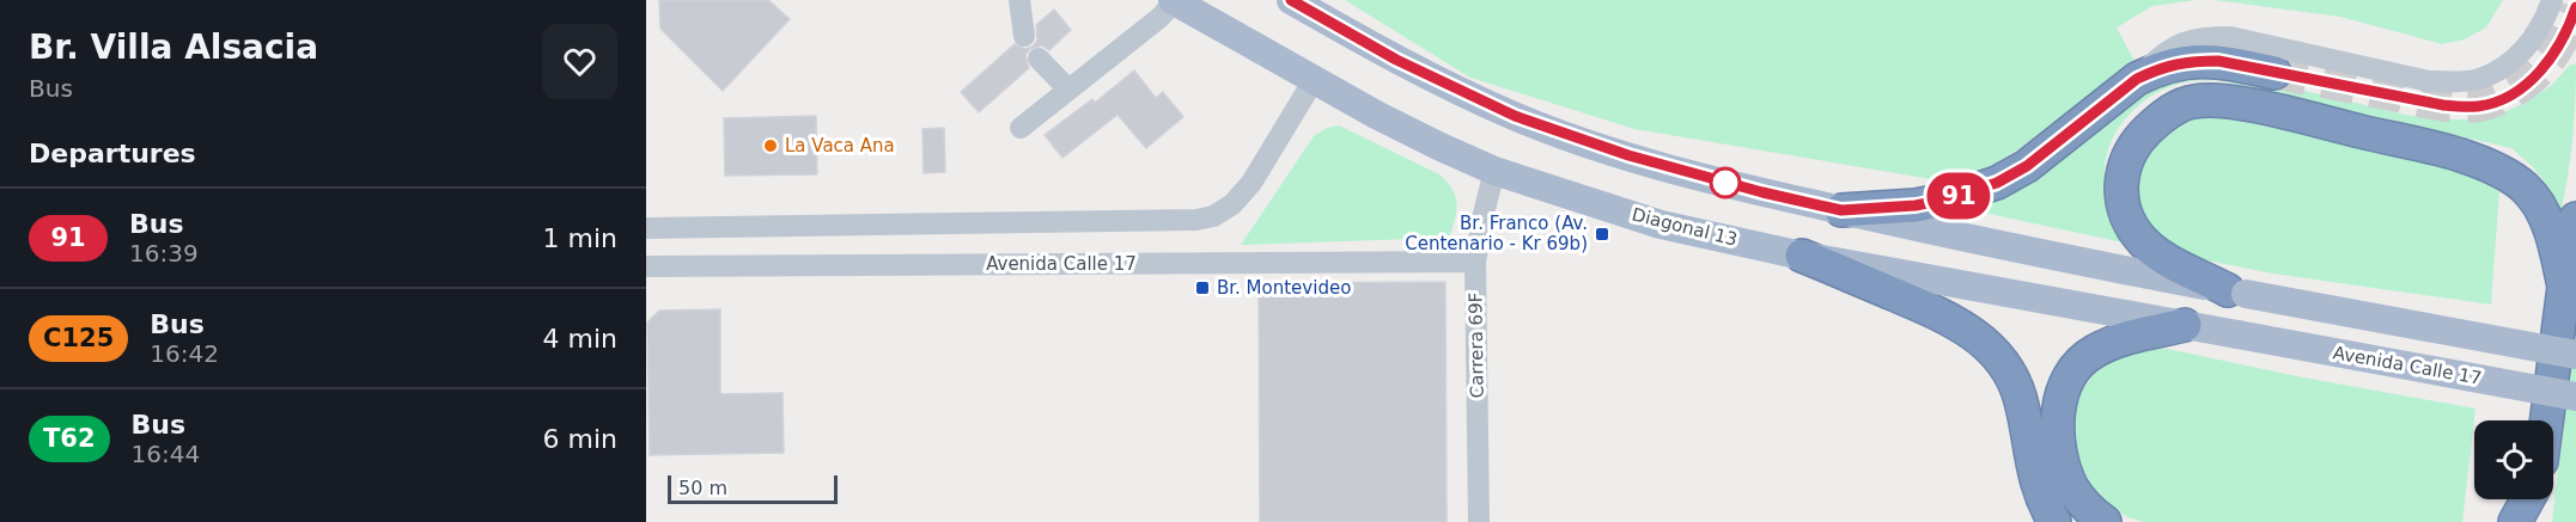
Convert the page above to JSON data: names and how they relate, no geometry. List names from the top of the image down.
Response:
{
  "streets": {
    "main road": ["Diagonal 13", "Avenida Calle 17"],
    "street": ["Carrera 69F"]
  },
  "crossings": [
    ["Diagonal 13", "Avenida Calle 17"],
    ["Diagonal 13", "Carrera 69F"],
    ["Avenida Calle 17", "Carrera 69F"]
  ],
  "places": {
    "other": ["La Vaca Ana"],
    "transit": ["Br. Franco (Av. Centenario - Kr 69b)", "Br. Montevideo"]
  },
  "lines": ["bus line 91"],
  "scale_bar": "50 m",
  "page": {
    "heading": [
      ["Br. Villa Alsacia", "Bus"],
      "Departures"
    ],
    "on_map": "91",
    "list": [
      {
        "mark": "91",
        "name": "Bus",
        "note": "16:39",
        "value": "1 min"
      },
      {
        "mark": "C125",
        "name": "Bus",
        "note": "16:42",
        "value": "4 min"
      },
      {
        "mark": "T62",
        "name": "Bus",
        "note": "16:44",
        "value": "6 min"
      }
    ],
    "scale": "50 m"
  }
}
